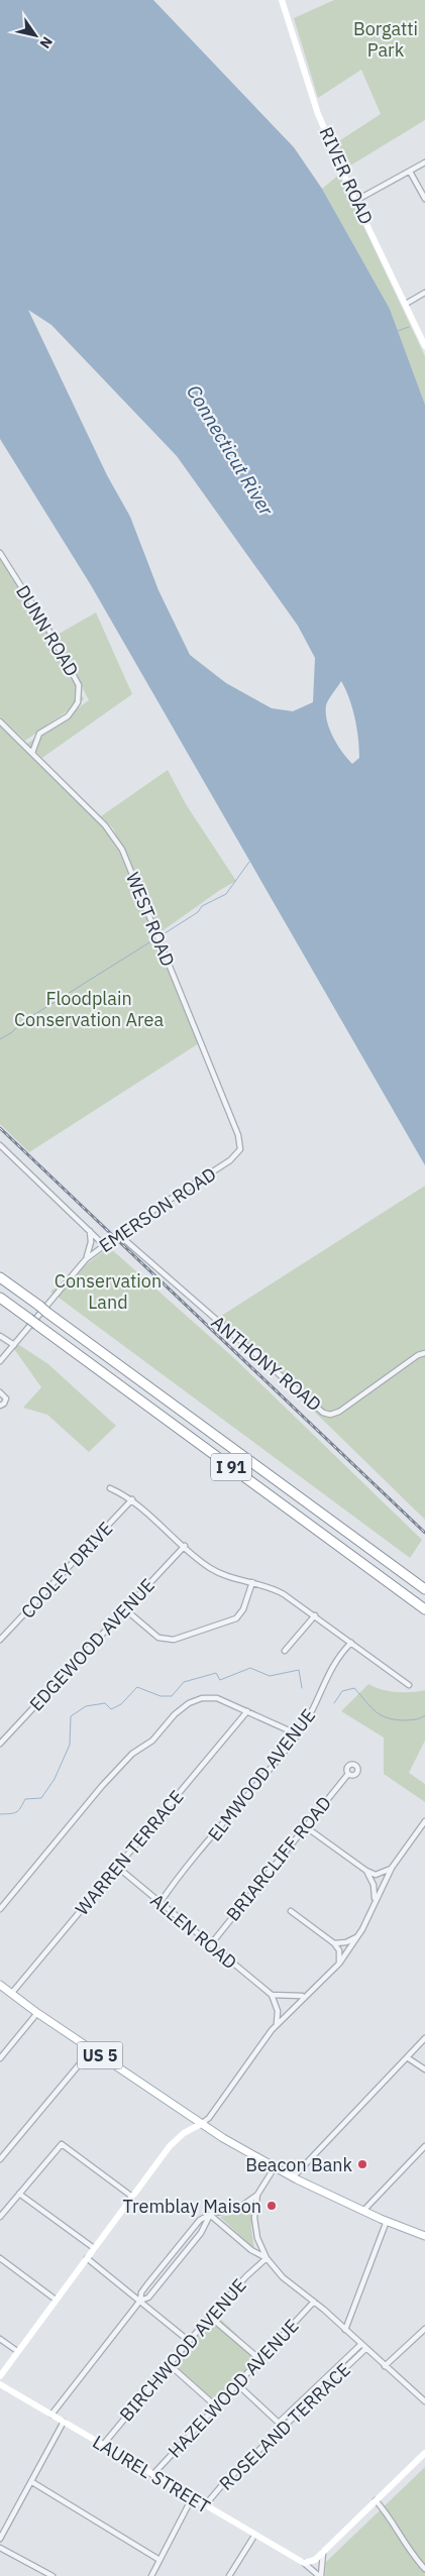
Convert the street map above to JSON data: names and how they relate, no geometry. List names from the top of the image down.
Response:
{
  "streets": {
    "highway": ["I 91"],
    "main road": ["US 5"],
    "street": [
      "RIVER ROAD",
      "DUNN ROAD",
      "WEST ROAD",
      "EMERSON ROAD",
      "ANTHONY ROAD",
      "COOLEY DRIVE",
      "EDGEWOOD AVENUE",
      "ELMWOOD AVENUE",
      "WARREN TERRACE",
      "BRIARCLIFF ROAD",
      "ALLEN ROAD",
      "BIRCHWOOD AVENUE",
      "HAZELWOOD AVENUE",
      "ROSELAND TERRACE",
      "LAUREL STREET"
    ]
  },
  "crossings": [
    ["DUNN ROAD", "WEST ROAD"],
    ["WEST ROAD", "EMERSON ROAD"],
    ["EMERSON ROAD", "ANTHONY ROAD"],
    ["ELMWOOD AVENUE", "ALLEN ROAD"],
    ["WARREN TERRACE", "ALLEN ROAD"],
    ["WARREN TERRACE", "US 5"],
    ["BRIARCLIFF ROAD", "ALLEN ROAD"],
    ["BIRCHWOOD AVENUE", "LAUREL STREET"],
    ["HAZELWOOD AVENUE", "LAUREL STREET"],
    ["ROSELAND TERRACE", "LAUREL STREET"]
  ],
  "water": ["Connecticut River"],
  "parks": ["Borgatti Park", "Floodplain Conservation Area", "Conservation Land"],
  "places": ["Beacon Bank", "Tremblay Maison"],
  "north": "bottom right"
}
